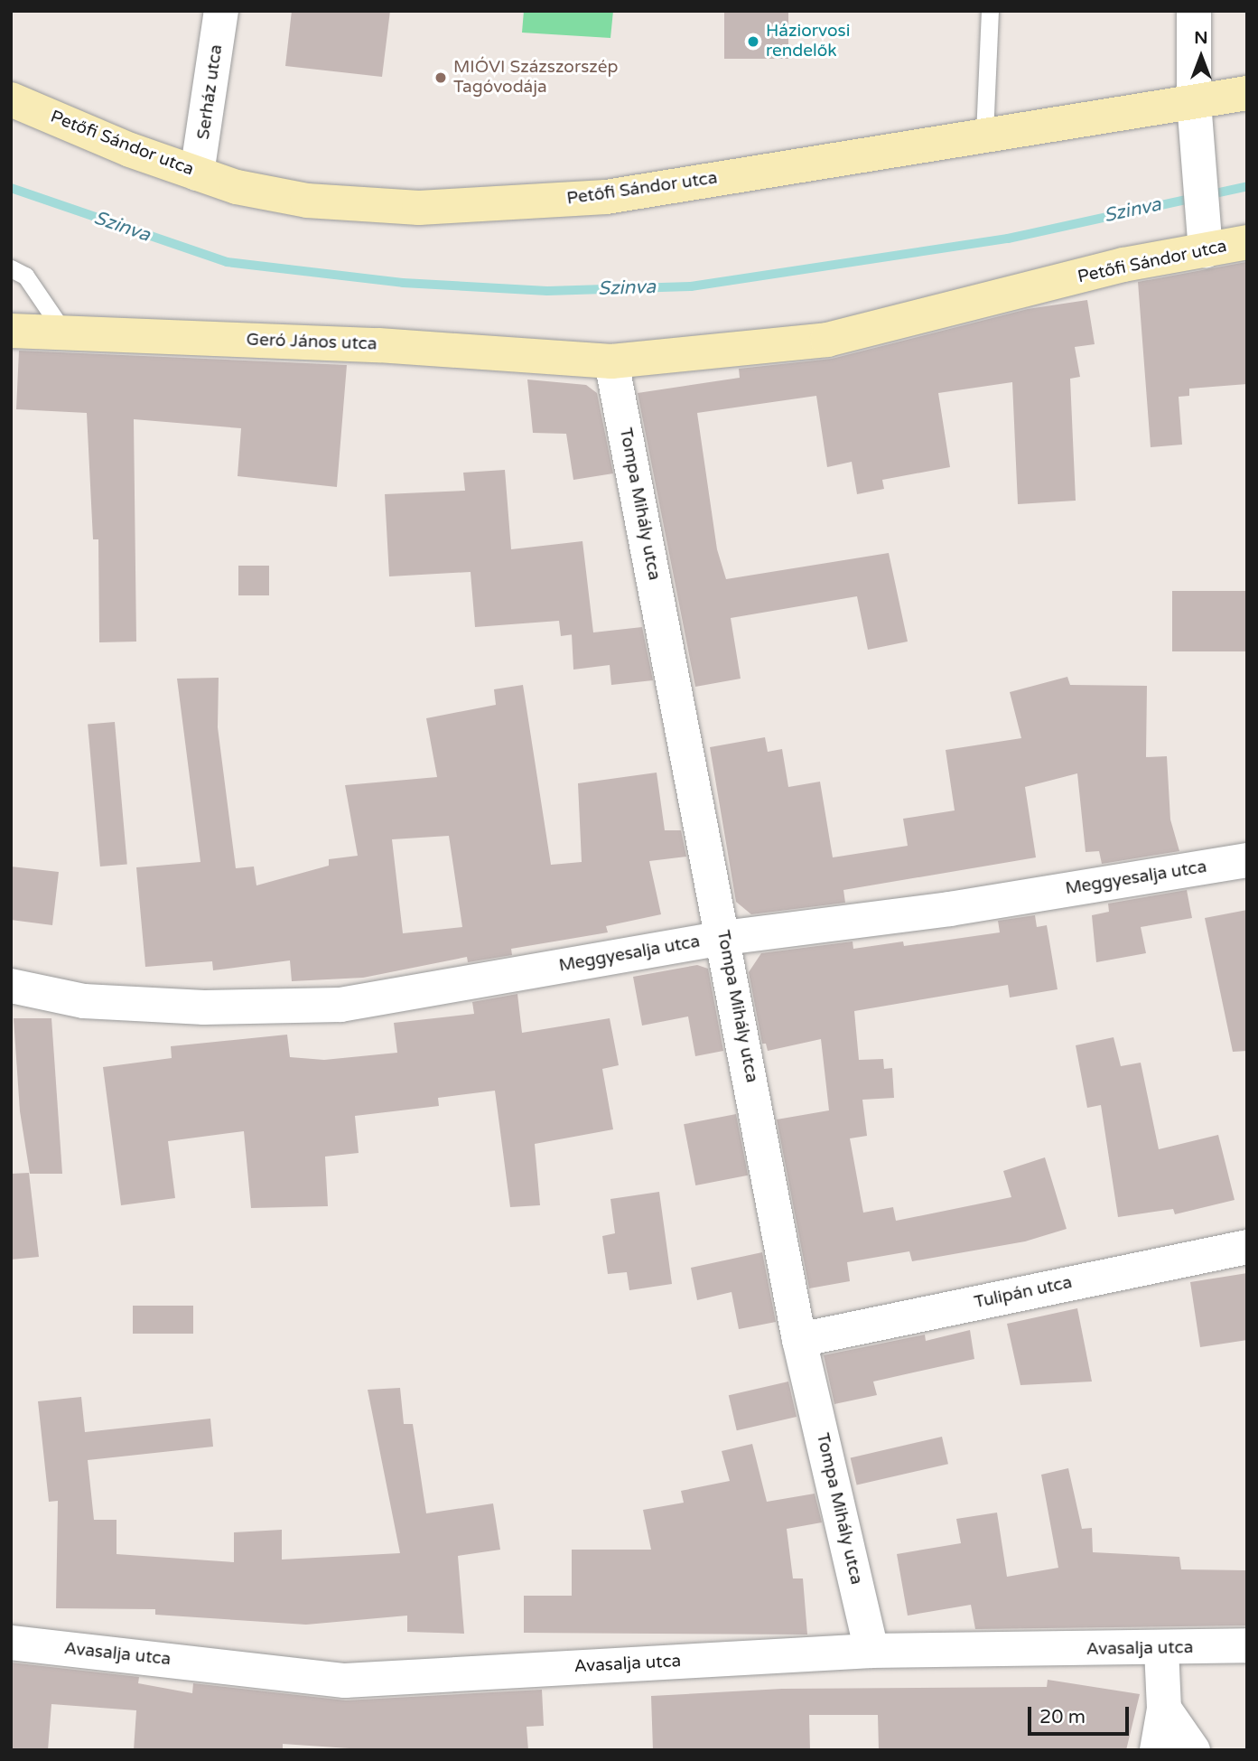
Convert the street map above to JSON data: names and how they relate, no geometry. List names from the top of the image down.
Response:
{
  "streets": {
    "street": [
      "Serház utca",
      "Petőfi Sándor utca",
      "Geró János utca",
      "Tompa Mihály utca",
      "Meggyesalja utca",
      "Tulipán utca",
      "Avasalja utca"
    ]
  },
  "crossings": [
    ["Serház utca", "Petőfi Sándor utca"],
    ["Petőfi Sándor utca", "Geró János utca"],
    ["Petőfi Sándor utca", "Tompa Mihály utca"],
    ["Geró János utca", "Tompa Mihály utca"],
    ["Tompa Mihály utca", "Meggyesalja utca"],
    ["Tompa Mihály utca", "Tulipán utca"],
    ["Tompa Mihály utca", "Avasalja utca"]
  ],
  "water": ["Szinva"],
  "places": ["Háziorvosi rendelők", "MIÓVI Százszorszép Tagóvodája"],
  "scale_bar": "20 m",
  "north": "top"
}
